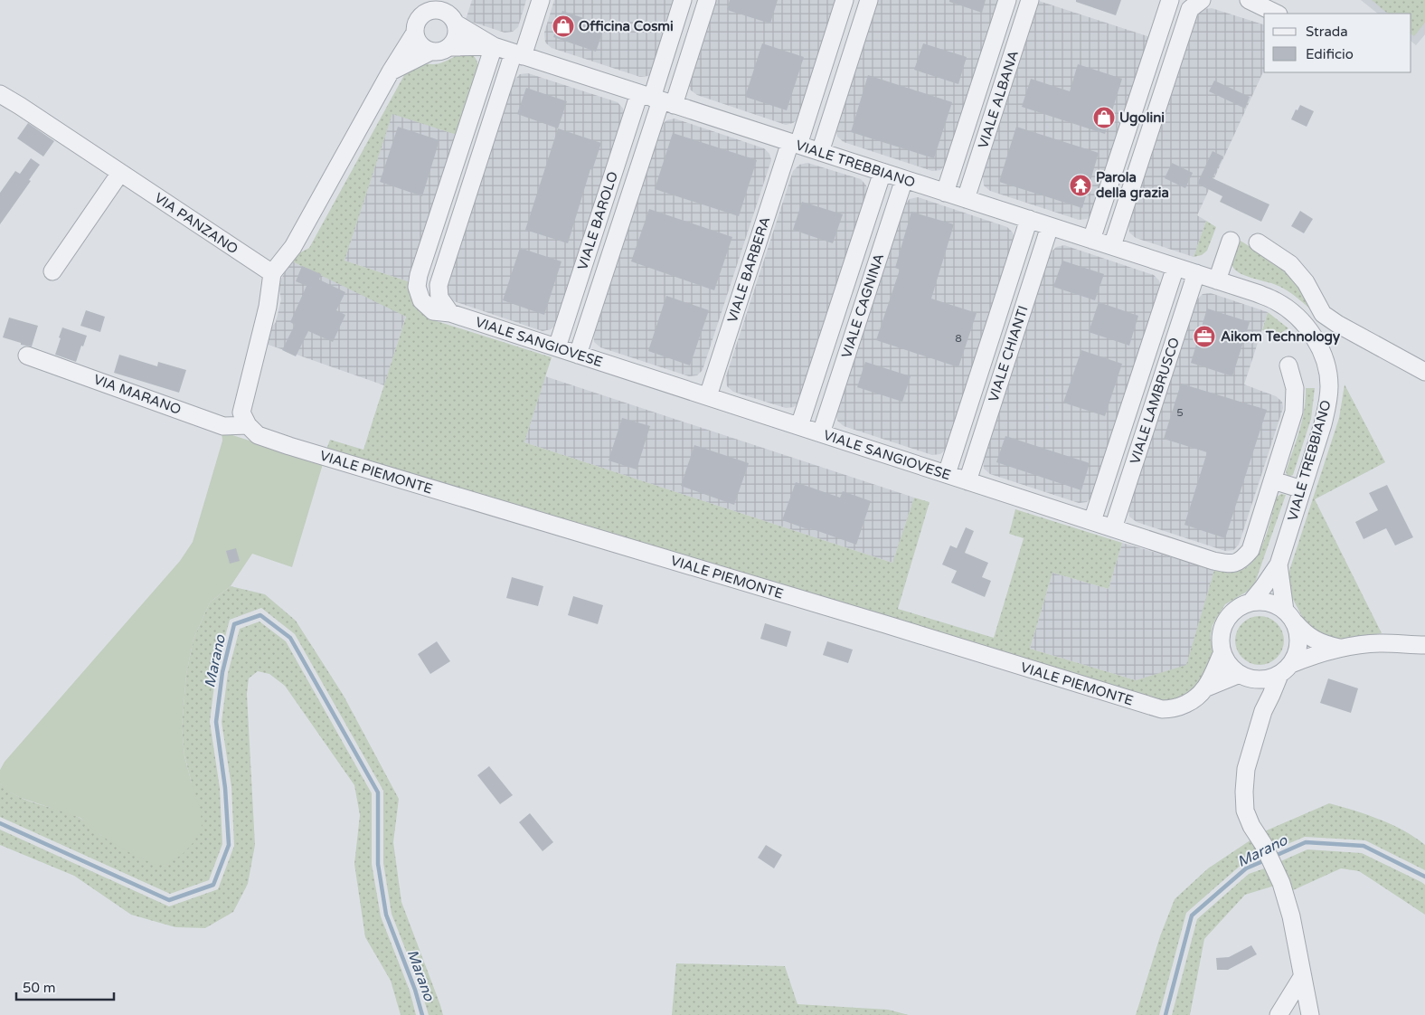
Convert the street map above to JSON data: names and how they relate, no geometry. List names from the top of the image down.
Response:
{
  "streets": {
    "street": [
      "VIALE ALBANA",
      "VIALE TREBBIANO",
      "VIALE BAROLO",
      "VIA PANZANO",
      "VIALE BARBERA",
      "VIALE CAGNINA",
      "VIALE SANGIOVESE",
      "VIALE CHIANTI",
      "VIA MARANO",
      "VIALE LAMBRUSCO",
      "VIALE PIEMONTE"
    ]
  },
  "crossings": [
    ["VIALE ALBANA", "VIALE TREBBIANO"],
    ["VIALE TREBBIANO", "VIALE BAROLO"],
    ["VIALE TREBBIANO", "VIALE BARBERA"],
    ["VIALE TREBBIANO", "VIALE CAGNINA"],
    ["VIALE TREBBIANO", "VIALE SANGIOVESE"],
    ["VIALE TREBBIANO", "VIALE CHIANTI"],
    ["VIALE TREBBIANO", "VIALE LAMBRUSCO"],
    ["VIALE TREBBIANO", "VIALE PIEMONTE"],
    ["VIALE BAROLO", "VIALE SANGIOVESE"],
    ["VIALE BARBERA", "VIALE SANGIOVESE"],
    ["VIALE CAGNINA", "VIALE SANGIOVESE"],
    ["VIALE SANGIOVESE", "VIALE CHIANTI"],
    ["VIALE SANGIOVESE", "VIALE LAMBRUSCO"],
    ["VIA MARANO", "VIALE PIEMONTE"]
  ],
  "water": ["Marano"],
  "places": {
    "shop": ["Officina Cosmi", "Ugolini"],
    "temple": ["Parola della grazia"],
    "office": ["Aikom Technology"]
  },
  "house_numbers": ["8", "5"],
  "legend": ["Strada", "Edificio"],
  "scale_bar": "50 m"
}
